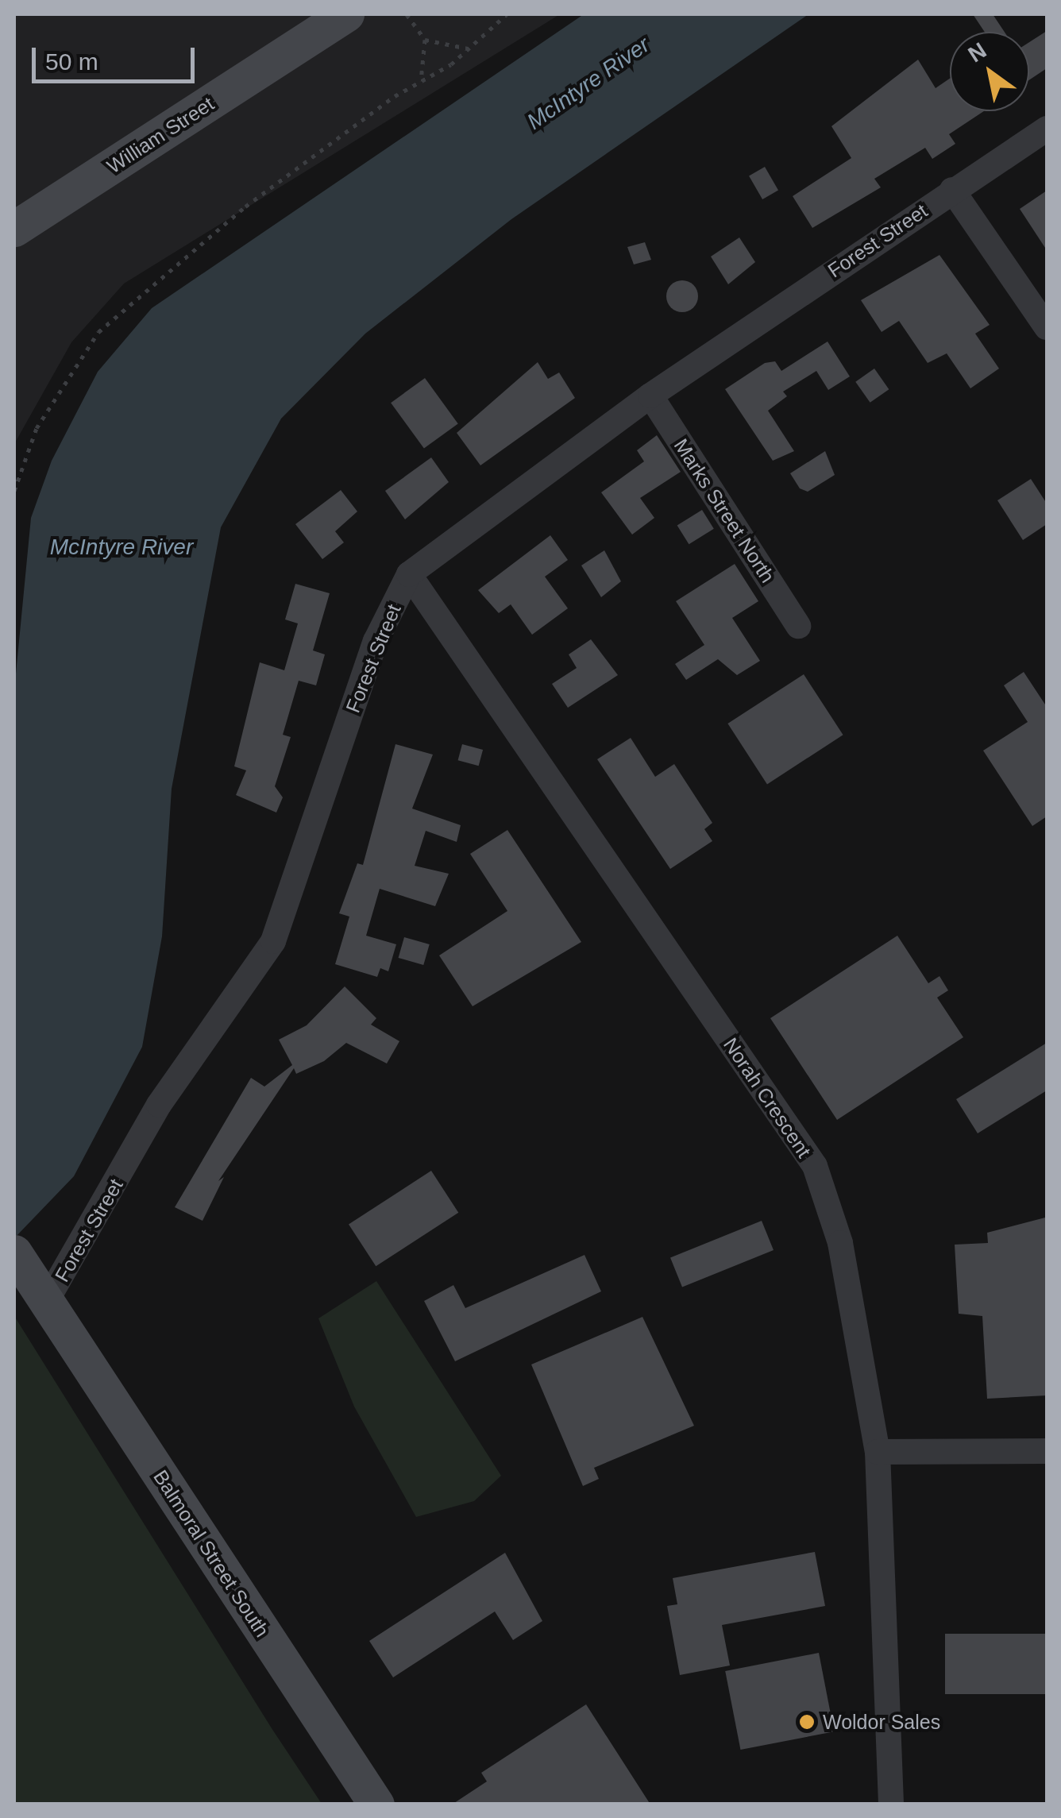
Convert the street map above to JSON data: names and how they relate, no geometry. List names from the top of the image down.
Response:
{
  "streets": {
    "main road": ["William Street", "Balmoral Street South"],
    "street": ["Forest Street", "Marks Street North", "Norah Crescent"]
  },
  "crossings": [
    ["Forest Street", "Marks Street North"],
    ["Forest Street", "Norah Crescent"],
    ["Forest Street", "Balmoral Street South"]
  ],
  "water": ["McIntyre River"],
  "places": ["Woldor Sales"],
  "scale_bar": "50 m",
  "north": "top left"
}
